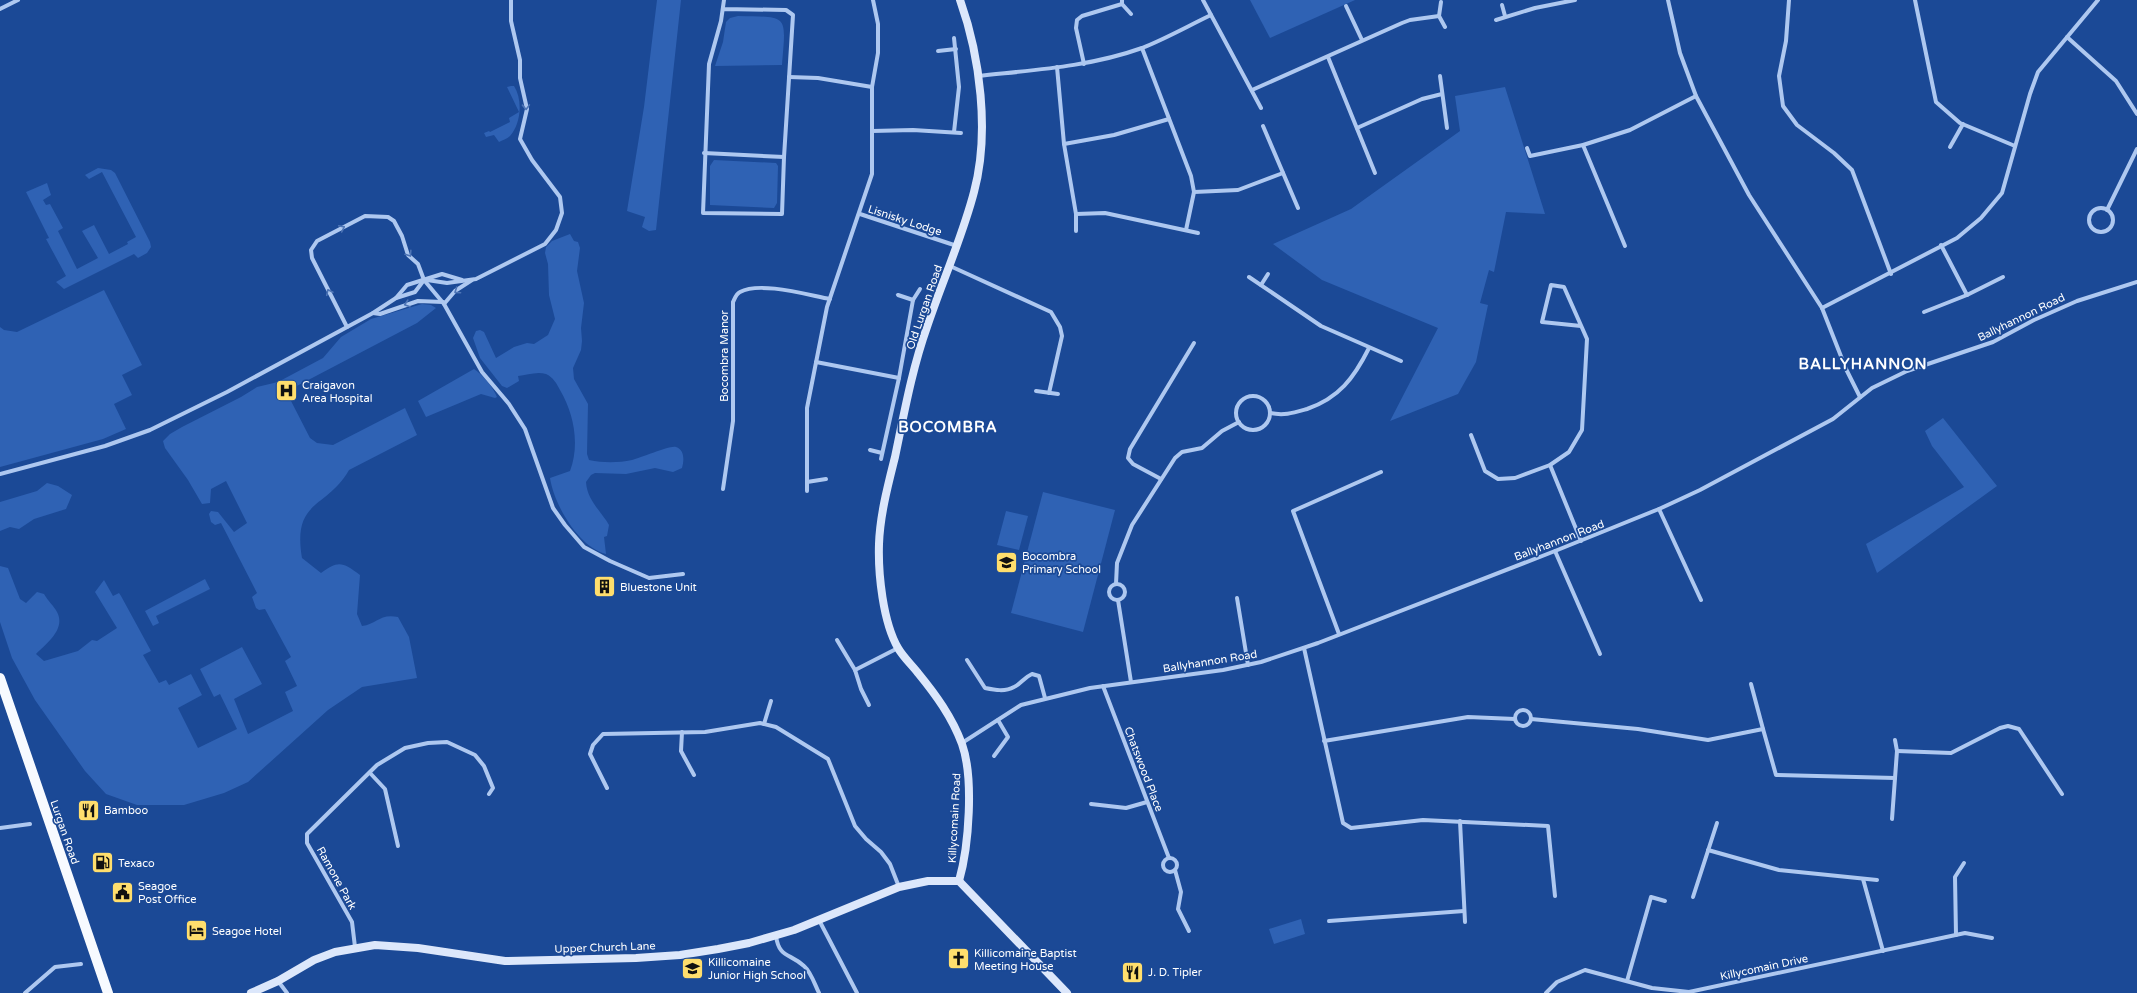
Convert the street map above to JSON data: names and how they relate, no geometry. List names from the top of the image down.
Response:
{
  "streets": {
    "main road": ["Lurgan Road"],
    "street": [
      "Lisnisky Lodge",
      "Old Lurgan Road",
      "Ballyhannon Road",
      "Bocombra Manor",
      "Chatswood Place",
      "Killycomain Road",
      "Ramone Park",
      "Upper Church Lane",
      "Killycomain Drive"
    ]
  },
  "crossings": [
    ["Lisnisky Lodge", "Old Lurgan Road"],
    ["Old Lurgan Road", "Killycomain Road"],
    ["Ballyhannon Road", "Chatswood Place"],
    ["Ballyhannon Road", "Killycomain Road"],
    ["Killycomain Road", "Upper Church Lane"],
    ["Ramone Park", "Upper Church Lane"]
  ],
  "districts": ["BALLYHANNON", "BOCOMBRA"],
  "places": {
    "hospital": ["Craigavon Area Hospital"],
    "school or university": ["Bocombra Primary School", "Killicomaine Junior High School"],
    "building": ["Bluestone Unit"],
    "restaurant": ["Bamboo", "J. D. Tipler"],
    "fuel station": ["Texaco"],
    "public building": ["Seagoe Post Office"],
    "hotel": ["Seagoe Hotel"],
    "church": ["Killicomaine Baptist Meeting House"]
  }
}
